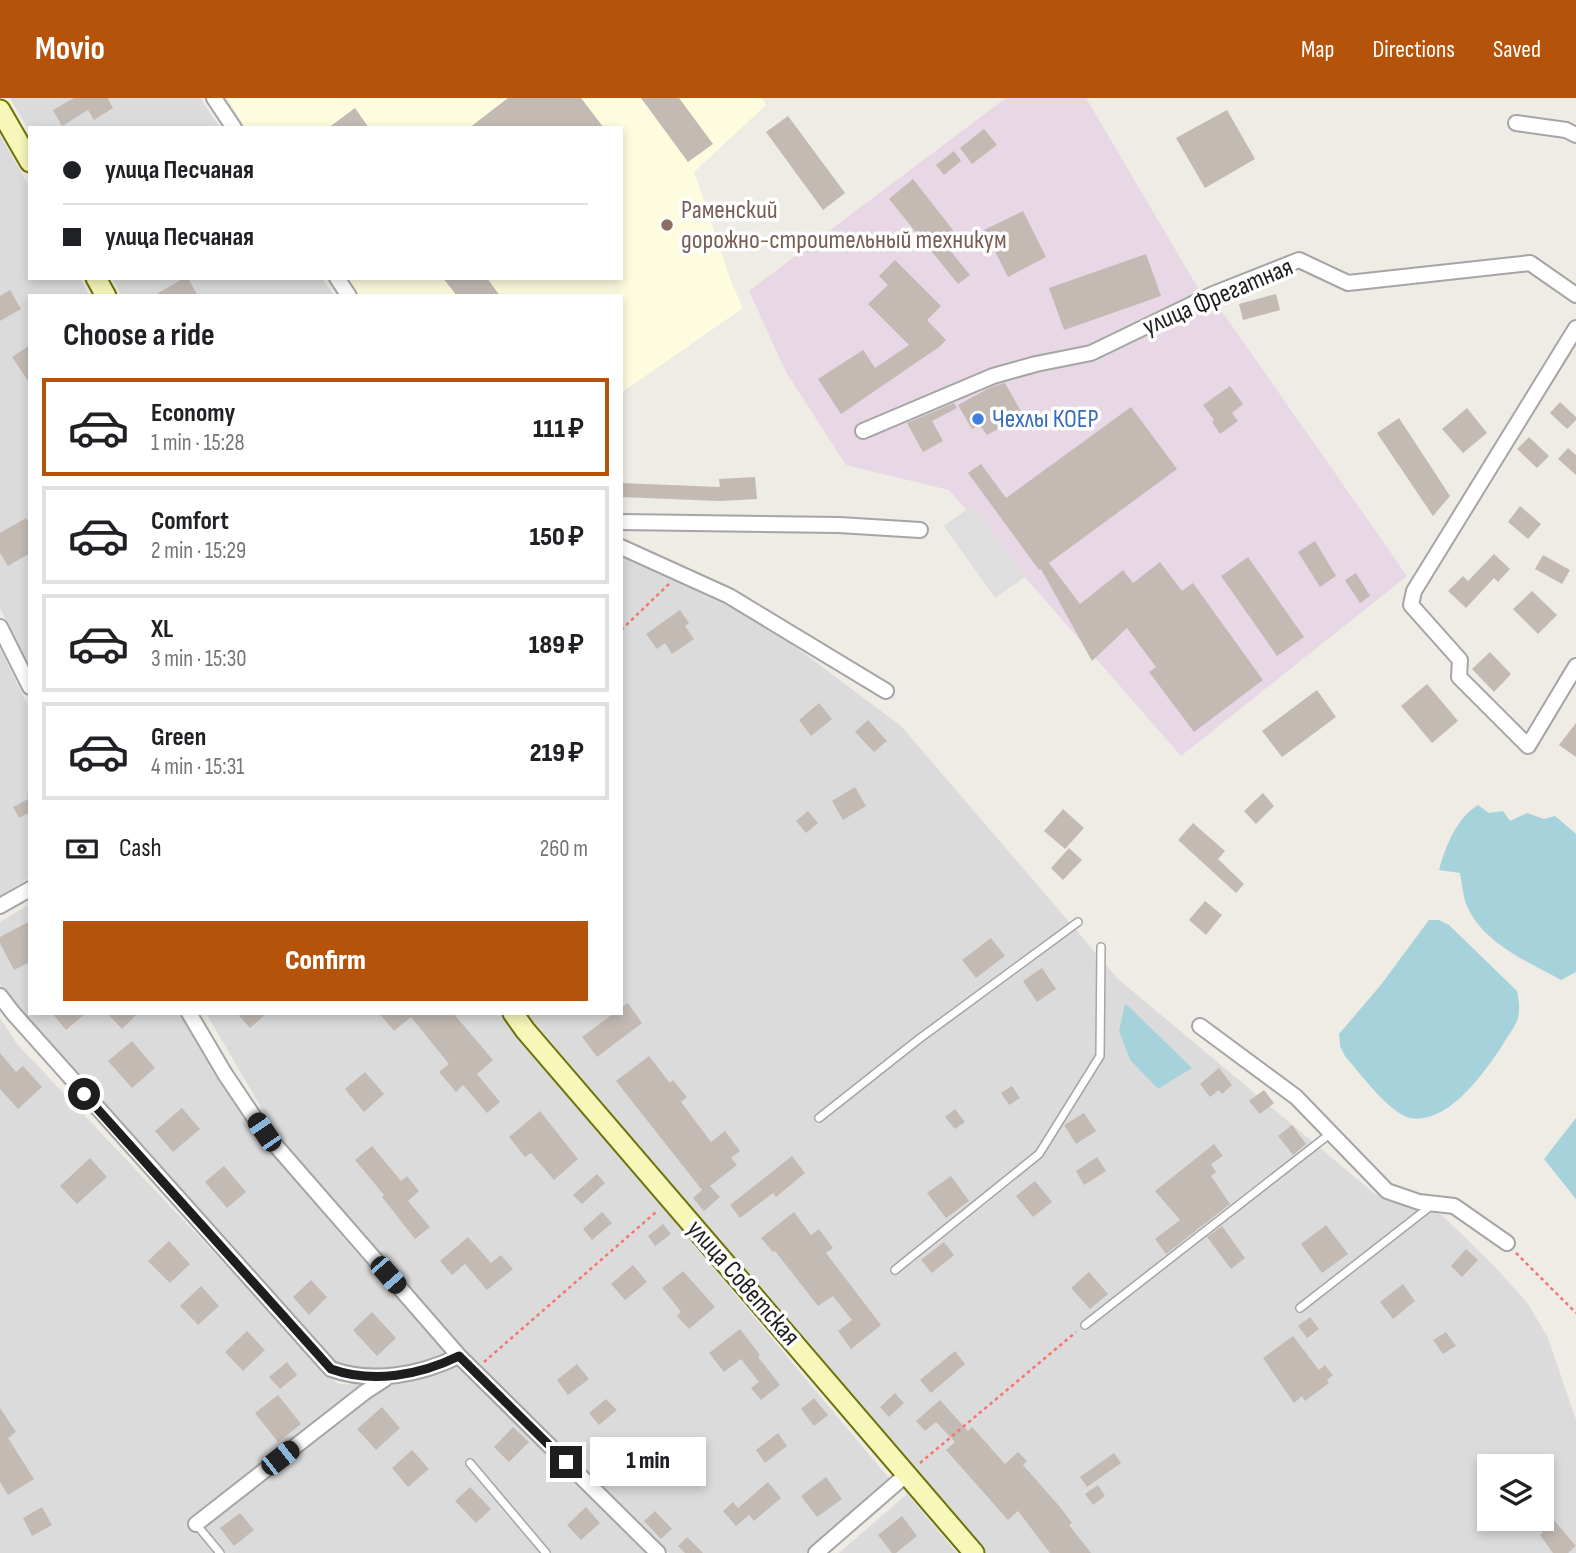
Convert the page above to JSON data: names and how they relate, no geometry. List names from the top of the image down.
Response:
{
  "streets": {
    "street": ["улица Фрегатная", "улица Советская"]
  },
  "places": ["Раменский дорожно-строительный техникум", "Чехлы КОЕР"],
  "page": {
    "header": "Movio",
    "nav": ["Map", "Directions", "Saved"],
    "banner": ["улица Песчаная", "улица Песчаная"],
    "heading": "Choose a ride",
    "list": [
      {
        "name": "Economy",
        "note": "1 min · 15:28",
        "value": "111 ₽"
      },
      {
        "name": "Comfort",
        "note": "2 min · 15:29",
        "value": "150 ₽"
      },
      {
        "name": "XL",
        "note": "3 min · 15:30",
        "value": "189 ₽"
      },
      {
        "name": "Green",
        "note": "4 min · 15:31",
        "value": "219 ₽"
      }
    ],
    "pay": ["Cash", "260 m"],
    "buttons": "Confirm",
    "bubble": "1 min"
  }
}
